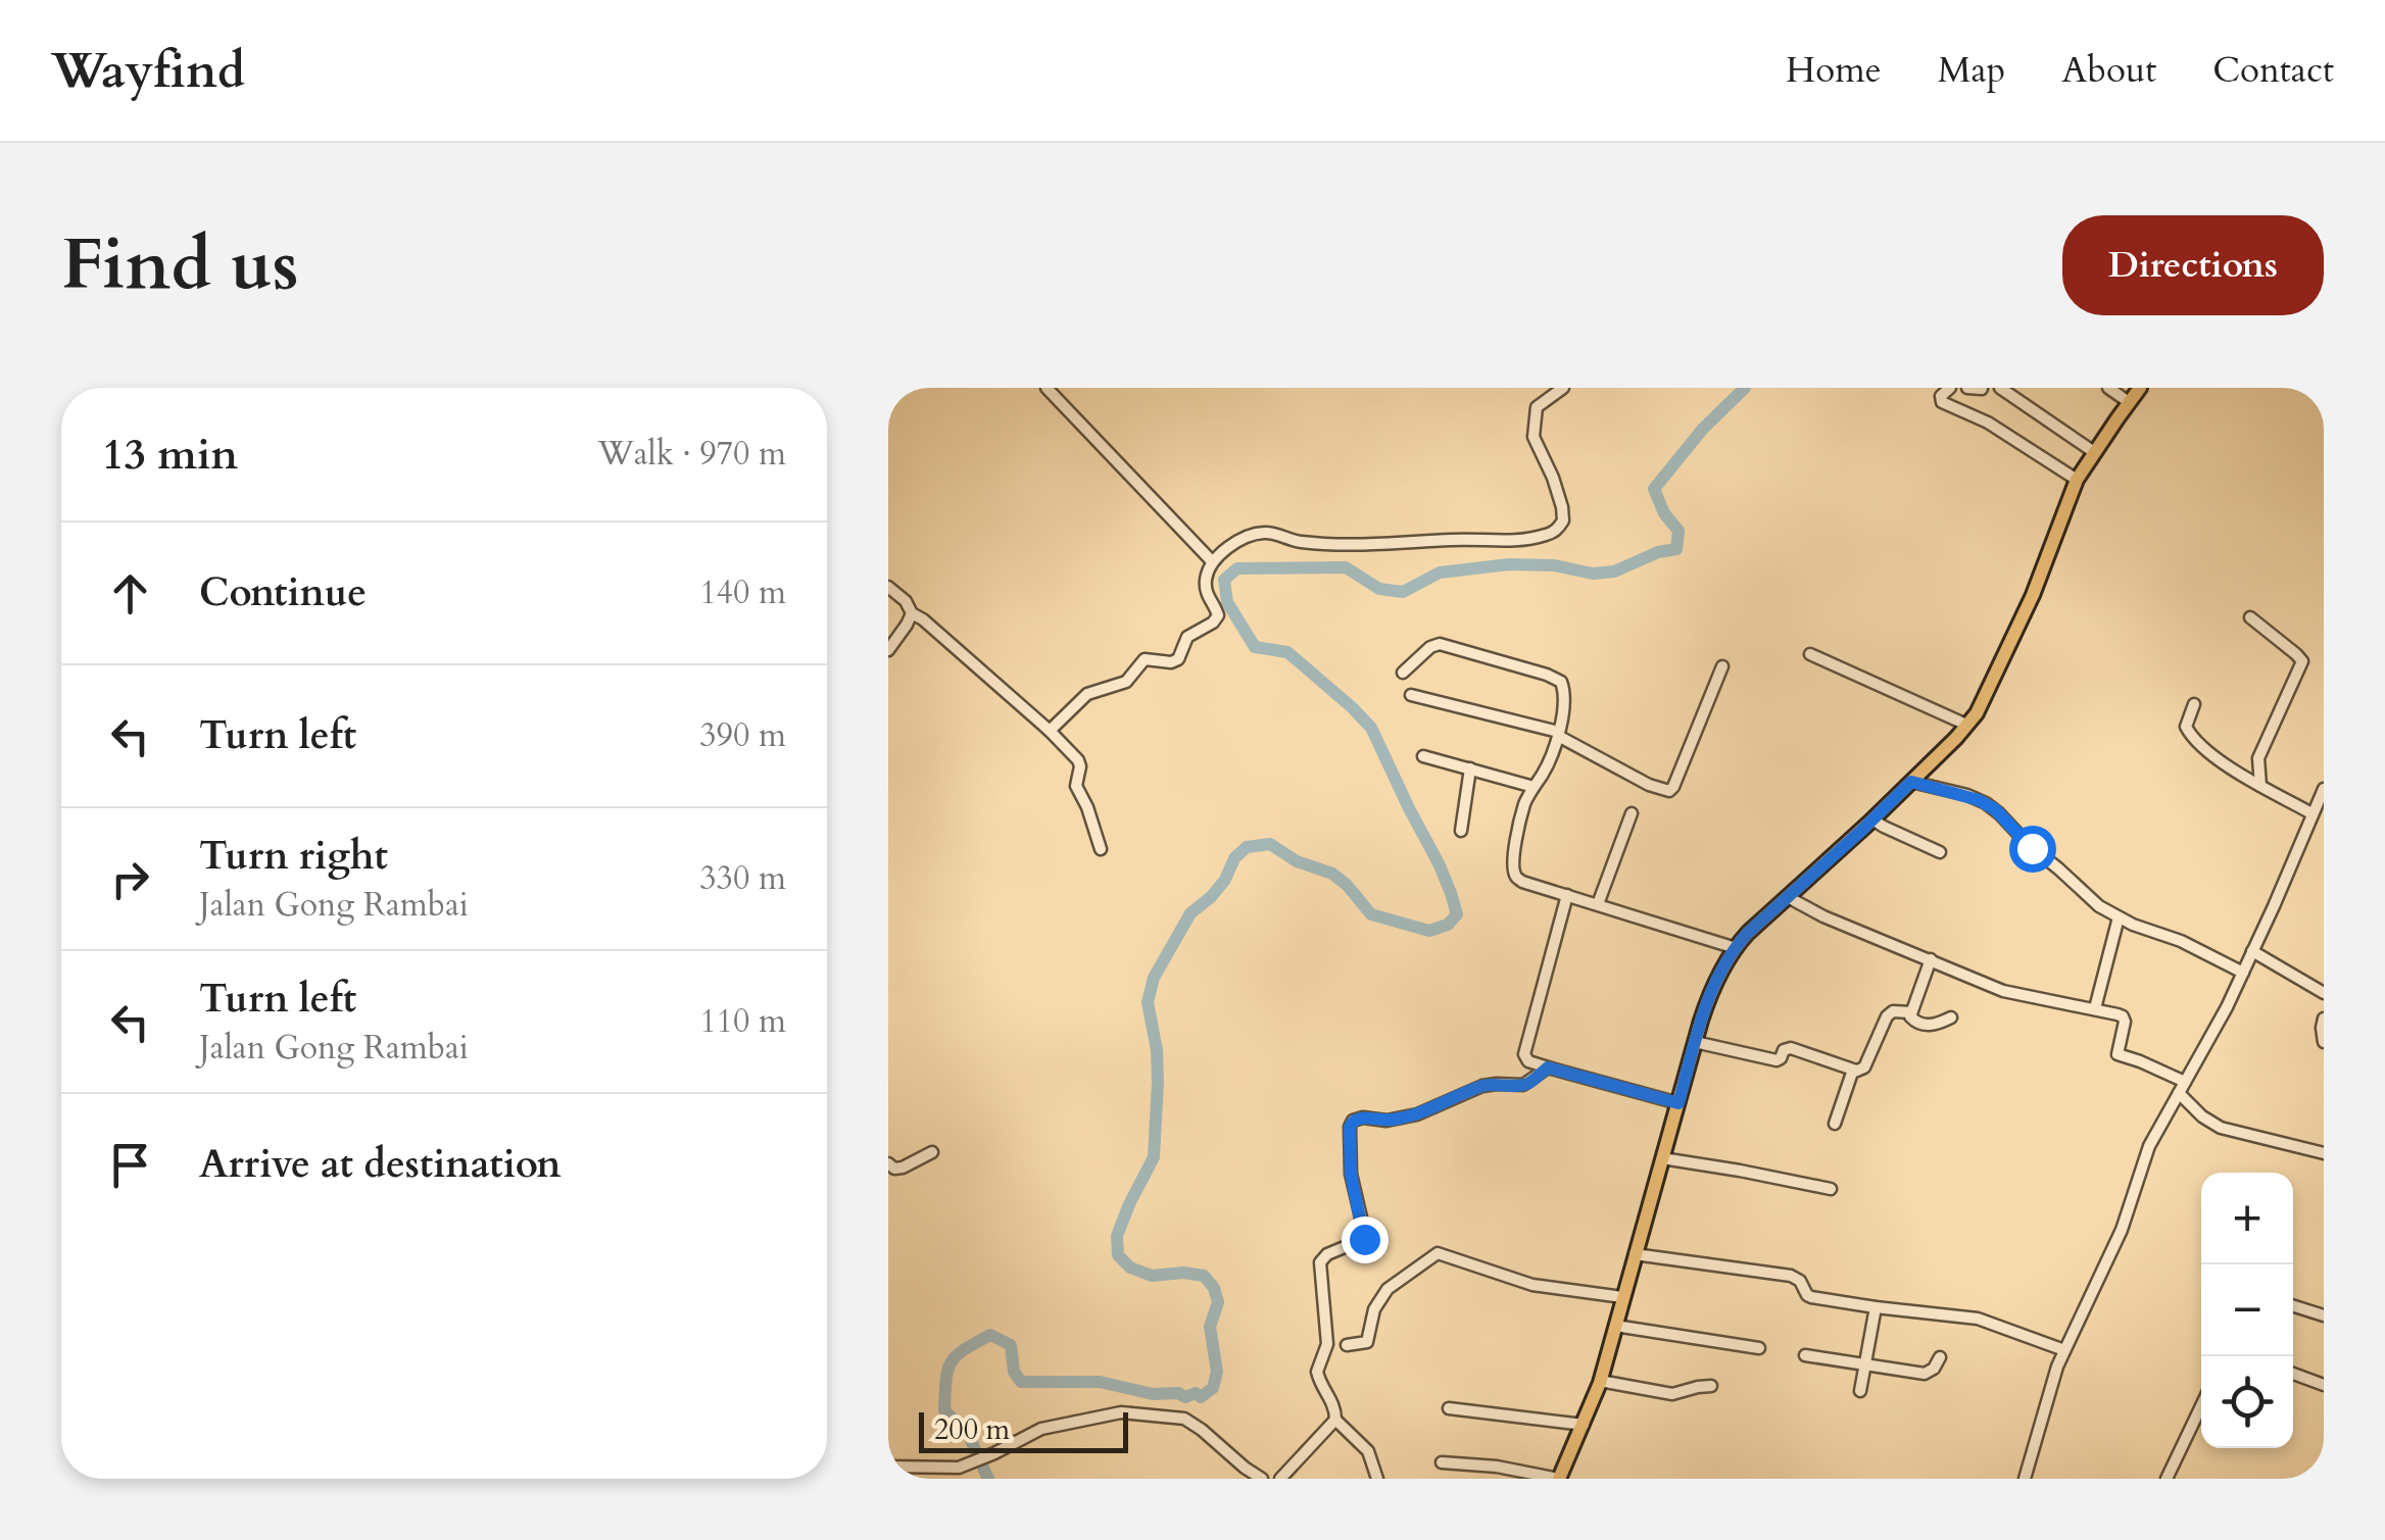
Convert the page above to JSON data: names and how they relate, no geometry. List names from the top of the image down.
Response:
{
  "scale_bar": "200 m",
  "page": {
    "header": "Wayfind",
    "nav": [
      "Home",
      "Map",
      "About",
      "Contact"
    ],
    "buttons": "Directions",
    "title": "Find us",
    "heading": ["13 min", "Walk · 970 m"],
    "list": [
      ["Continue", "140 m"],
      ["Turn left", "390 m"],
      ["Turn right", "Jalan Gong Rambai", "330 m"],
      ["Turn left", "Jalan Gong Rambai", "110 m"],
      "Arrive at destination"
    ],
    "map_buttons": ["+", "−"],
    "scale": "200 m"
  }
}
